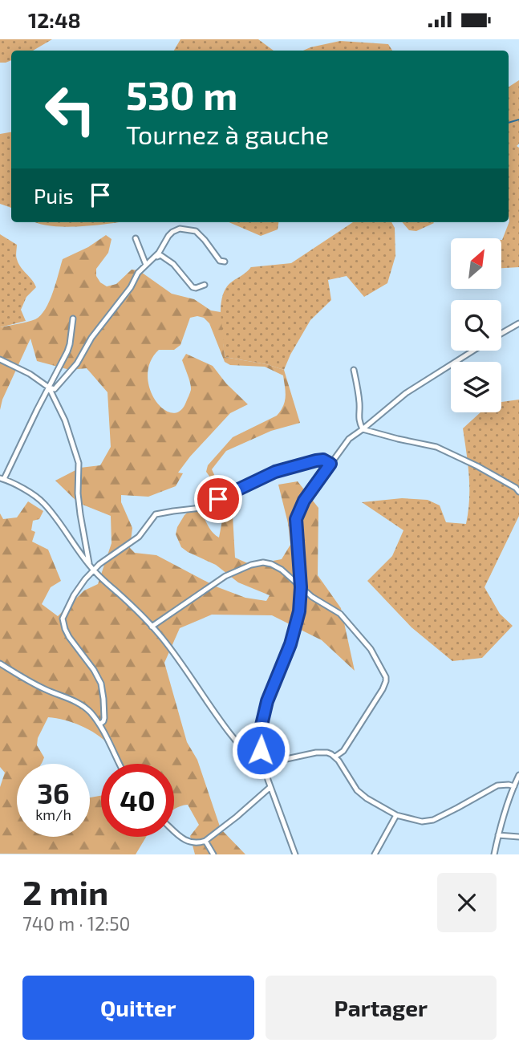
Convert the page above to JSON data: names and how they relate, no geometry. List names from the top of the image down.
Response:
{
  "north": "top right",
  "page": {
    "status": "12:48",
    "turn": ["530 m", "Tournez à gauche"],
    "then": "Puis",
    "speed": "36 km/h",
    "limit": "40",
    "heading": ["2 min", "740 m · 12:50"],
    "buttons": ["Quitter", "Partager"]
  }
}
